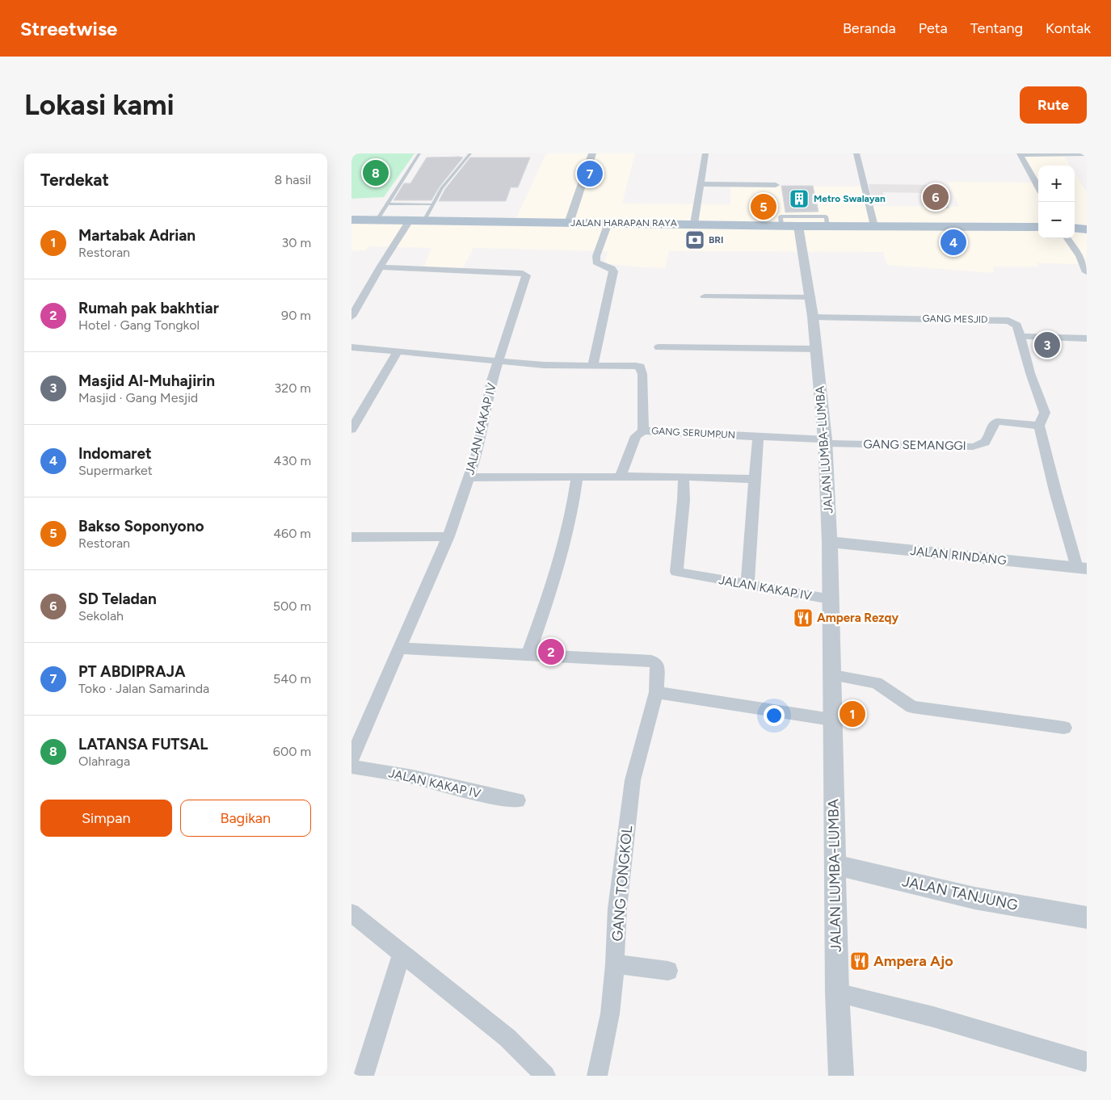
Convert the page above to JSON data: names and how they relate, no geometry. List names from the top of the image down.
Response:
{
  "streets": {
    "main road": ["JALAN HARAPAN RAYA"],
    "street": [
      "GANG MESJID",
      "JALAN KAKAP IV",
      "GANG SERUMPUN",
      "GANG SEMANGGI",
      "JALAN LUMBA-LUMBA",
      "JALAN RINDANG",
      "GANG TONGKOL",
      "JALAN TANJUNG"
    ]
  },
  "crossings": [
    ["JALAN HARAPAN RAYA", "JALAN LUMBA-LUMBA"],
    ["GANG MESJID", "JALAN LUMBA-LUMBA"],
    ["JALAN KAKAP IV", "JALAN LUMBA-LUMBA"],
    ["JALAN KAKAP IV", "GANG TONGKOL"],
    ["GANG SERUMPUN", "GANG SEMANGGI"],
    ["GANG SERUMPUN", "JALAN LUMBA-LUMBA"],
    ["GANG SEMANGGI", "JALAN LUMBA-LUMBA"],
    ["JALAN LUMBA-LUMBA", "JALAN RINDANG"],
    ["JALAN LUMBA-LUMBA", "JALAN TANJUNG"]
  ],
  "places": {
    "building": ["Metro Swalayan"],
    "bank": ["BRI"],
    "restaurant": ["Ampera Rezqy", "Ampera Ajo"]
  },
  "page": {
    "header": "Streetwise",
    "nav": [
      "Beranda",
      "Peta",
      "Tentang",
      "Kontak"
    ],
    "buttons": [
      "Rute",
      ["Simpan", "Bagikan"]
    ],
    "title": "Lokasi kami",
    "heading": ["Terdekat", "8 hasil"],
    "pins": [
      "8",
      "7",
      "6",
      "5",
      "4",
      "3",
      "2",
      "1"
    ],
    "map_buttons": ["+", "−"],
    "list": [
      {
        "mark": "1",
        "name": "Martabak Adrian",
        "note": "Restoran",
        "value": "30 m"
      },
      {
        "mark": "2",
        "name": "Rumah pak bakhtiar",
        "note": "Hotel · Gang Tongkol",
        "value": "90 m"
      },
      {
        "mark": "3",
        "name": "Masjid Al-Muhajirin",
        "note": "Masjid · Gang Mesjid",
        "value": "320 m"
      },
      {
        "mark": "4",
        "name": "Indomaret",
        "note": "Supermarket",
        "value": "430 m"
      },
      {
        "mark": "5",
        "name": "Bakso Soponyono",
        "note": "Restoran",
        "value": "460 m"
      },
      {
        "mark": "6",
        "name": "SD Teladan",
        "note": "Sekolah",
        "value": "500 m"
      },
      {
        "mark": "7",
        "name": "PT ABDIPRAJA",
        "note": "Toko · Jalan Samarinda",
        "value": "540 m"
      },
      {
        "mark": "8",
        "name": "LATANSA FUTSAL",
        "note": "Olahraga",
        "value": "600 m"
      }
    ]
  }
}
